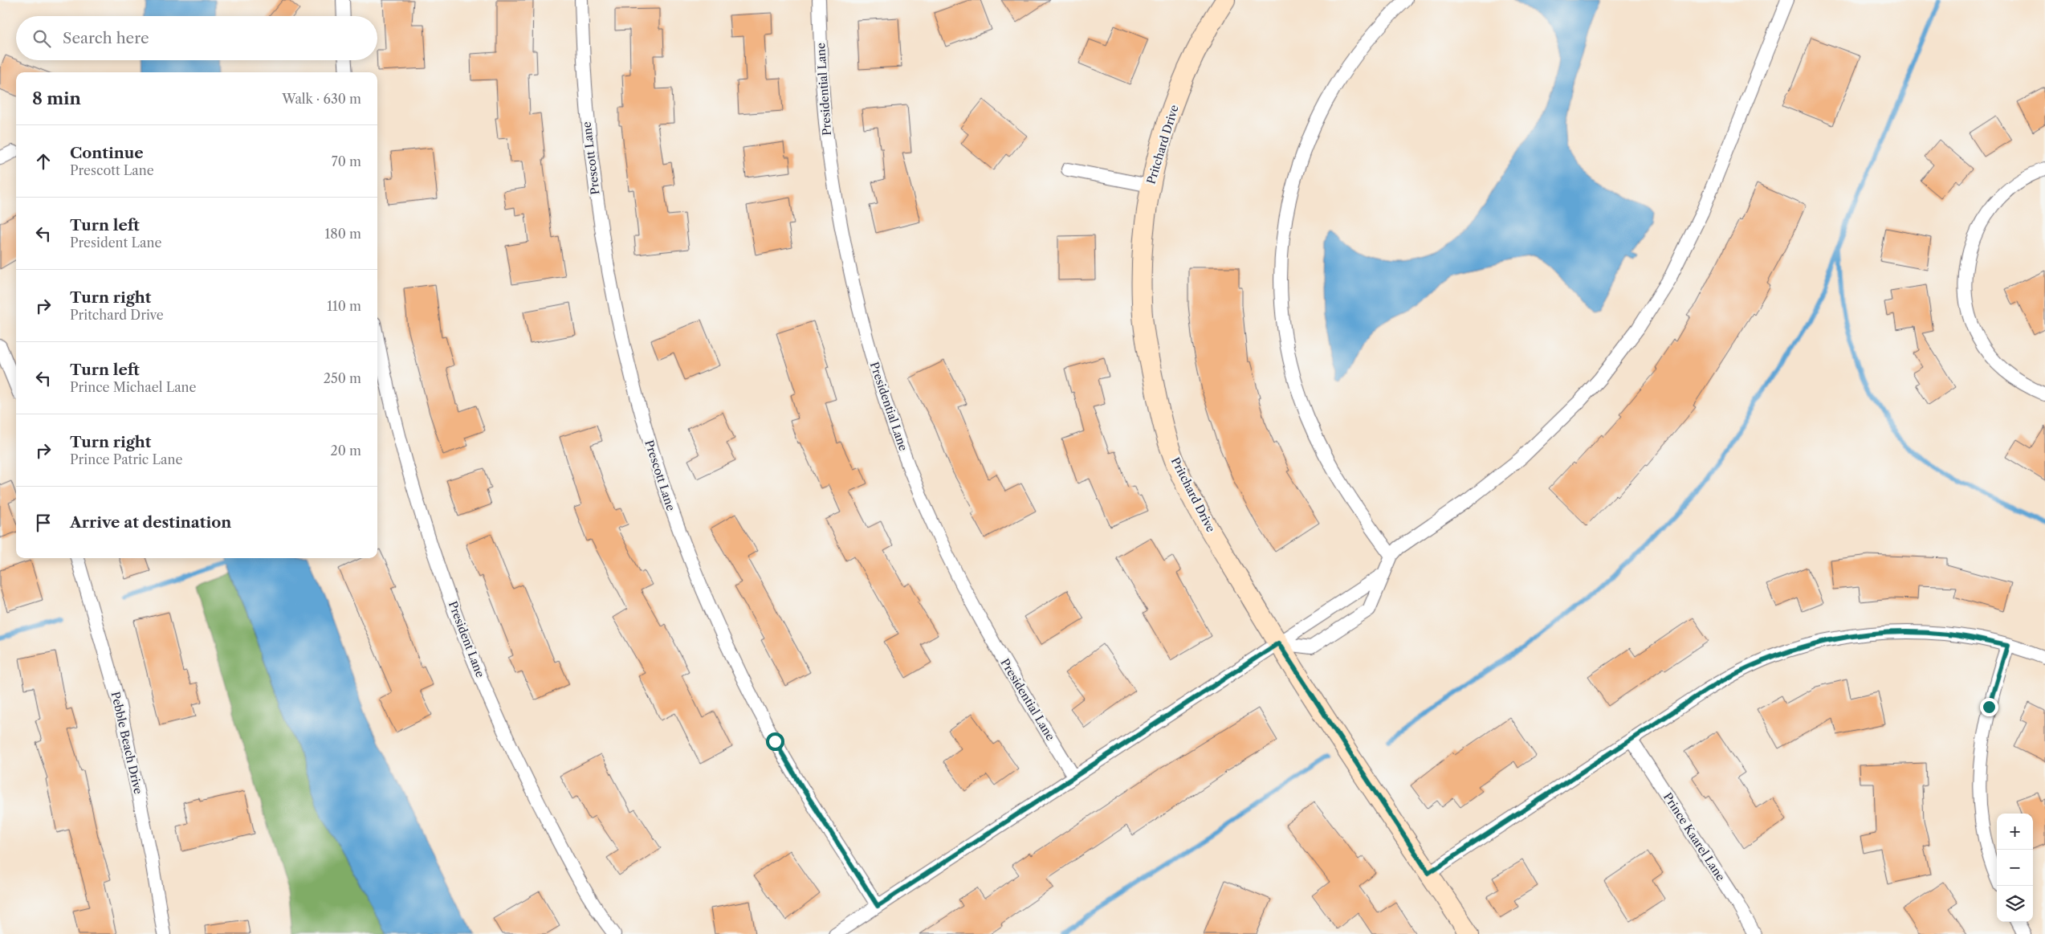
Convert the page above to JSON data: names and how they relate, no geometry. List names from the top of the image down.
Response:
{
  "streets": {
    "street": [
      "Presidential Lane",
      "Pritchard Drive",
      "Prescott Lane",
      "President Lane",
      "Pebble Beach Drive",
      "Prince Kaarel Lane"
    ]
  },
  "page": {
    "search": "Search here",
    "heading": ["8 min", "Walk · 630 m"],
    "list": [
      ["Continue", "Prescott Lane", "70 m"],
      ["Turn left", "President Lane", "180 m"],
      ["Turn right", "Pritchard Drive", "110 m"],
      ["Turn left", "Prince Michael Lane", "250 m"],
      ["Turn right", "Prince Patric Lane", "20 m"],
      "Arrive at destination"
    ],
    "map_buttons": ["+", "−"]
  }
}
